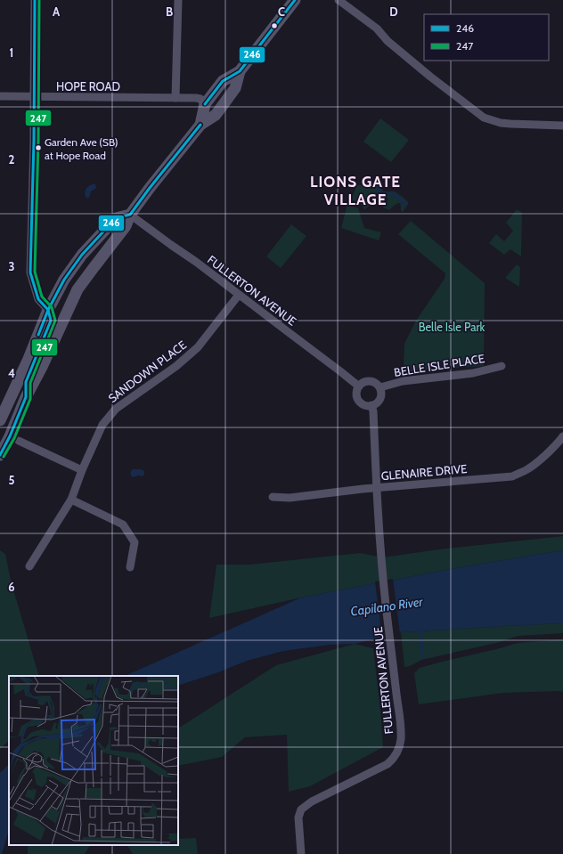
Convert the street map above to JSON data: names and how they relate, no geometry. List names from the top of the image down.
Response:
{
  "streets": {
    "street": [
      "HOPE ROAD",
      "FULLERTON AVENUE",
      "BELLE ISLE PLACE",
      "SANDOWN PLACE",
      "GLENAIRE DRIVE"
    ]
  },
  "crossings": [
    ["FULLERTON AVENUE", "BELLE ISLE PLACE"],
    ["FULLERTON AVENUE", "SANDOWN PLACE"],
    ["FULLERTON AVENUE", "GLENAIRE DRIVE"]
  ],
  "districts": ["LIONS GATE VILLAGE"],
  "water": ["Capilano River"],
  "parks": ["Belle Isle Park"],
  "places": ["Garden Ave (SB) at Hope Road"],
  "lines": ["transit line 246", "transit line 247"],
  "legend": ["246", "247"],
  "grid": {
    "columns": [
      "A",
      "B",
      "C",
      "D"
    ],
    "rows": [
      "1",
      "2",
      "3",
      "4",
      "5",
      "6"
    ]
  }
}
